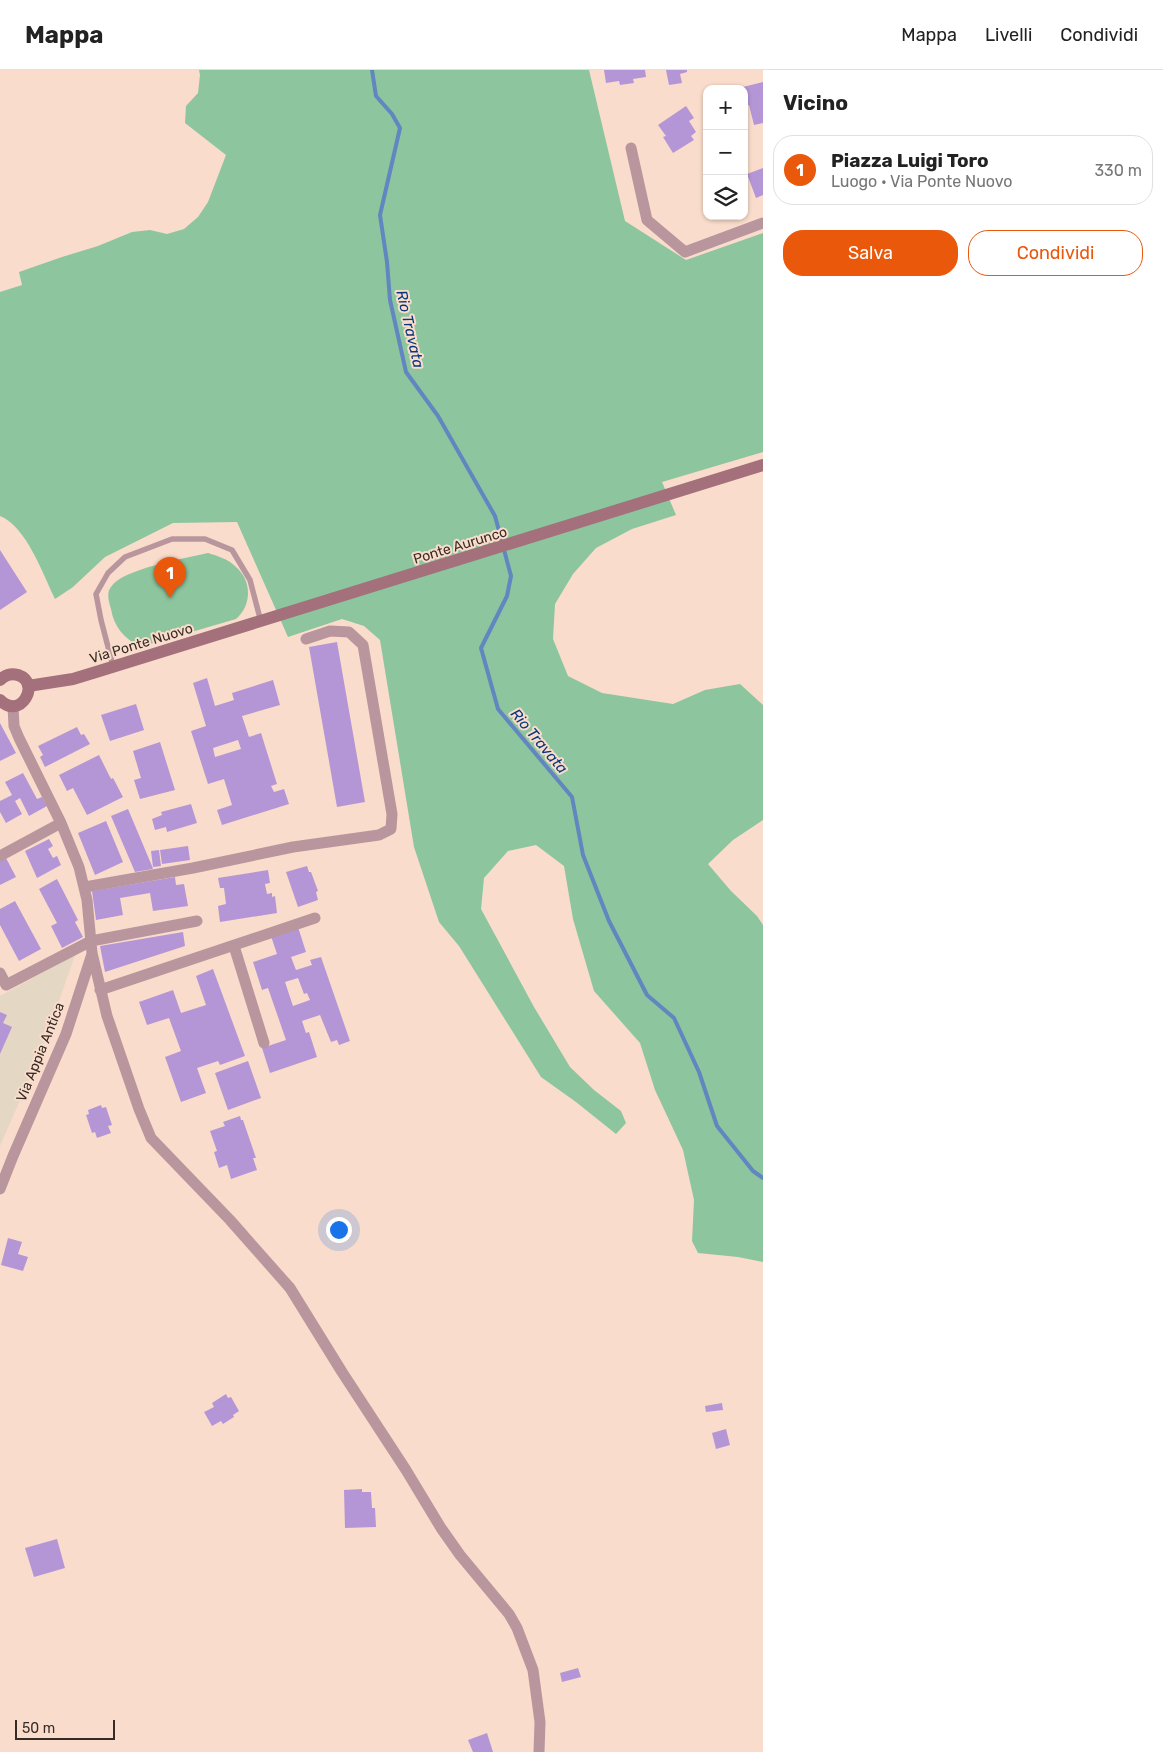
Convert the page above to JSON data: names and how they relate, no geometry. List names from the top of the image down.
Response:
{
  "streets": {
    "street": ["Ponte Aurunco", "Via Ponte Nuovo", "Via Appia Antica"]
  },
  "crossings": [
    ["Ponte Aurunco", "Via Ponte Nuovo"]
  ],
  "water": ["Rio Travata"],
  "scale_bar": "50 m",
  "page": {
    "header": "Mappa",
    "nav": ["Mappa", "Livelli", "Condividi"],
    "heading": "Vicino",
    "map_buttons": ["+", "−"],
    "list": [
      {
        "mark": "1",
        "name": "Piazza Luigi Toro",
        "note": "Luogo · Via Ponte Nuovo",
        "value": "330 m"
      }
    ],
    "buttons": ["Salva", "Condividi"],
    "pins": "1",
    "scale": "50 m"
  }
}
